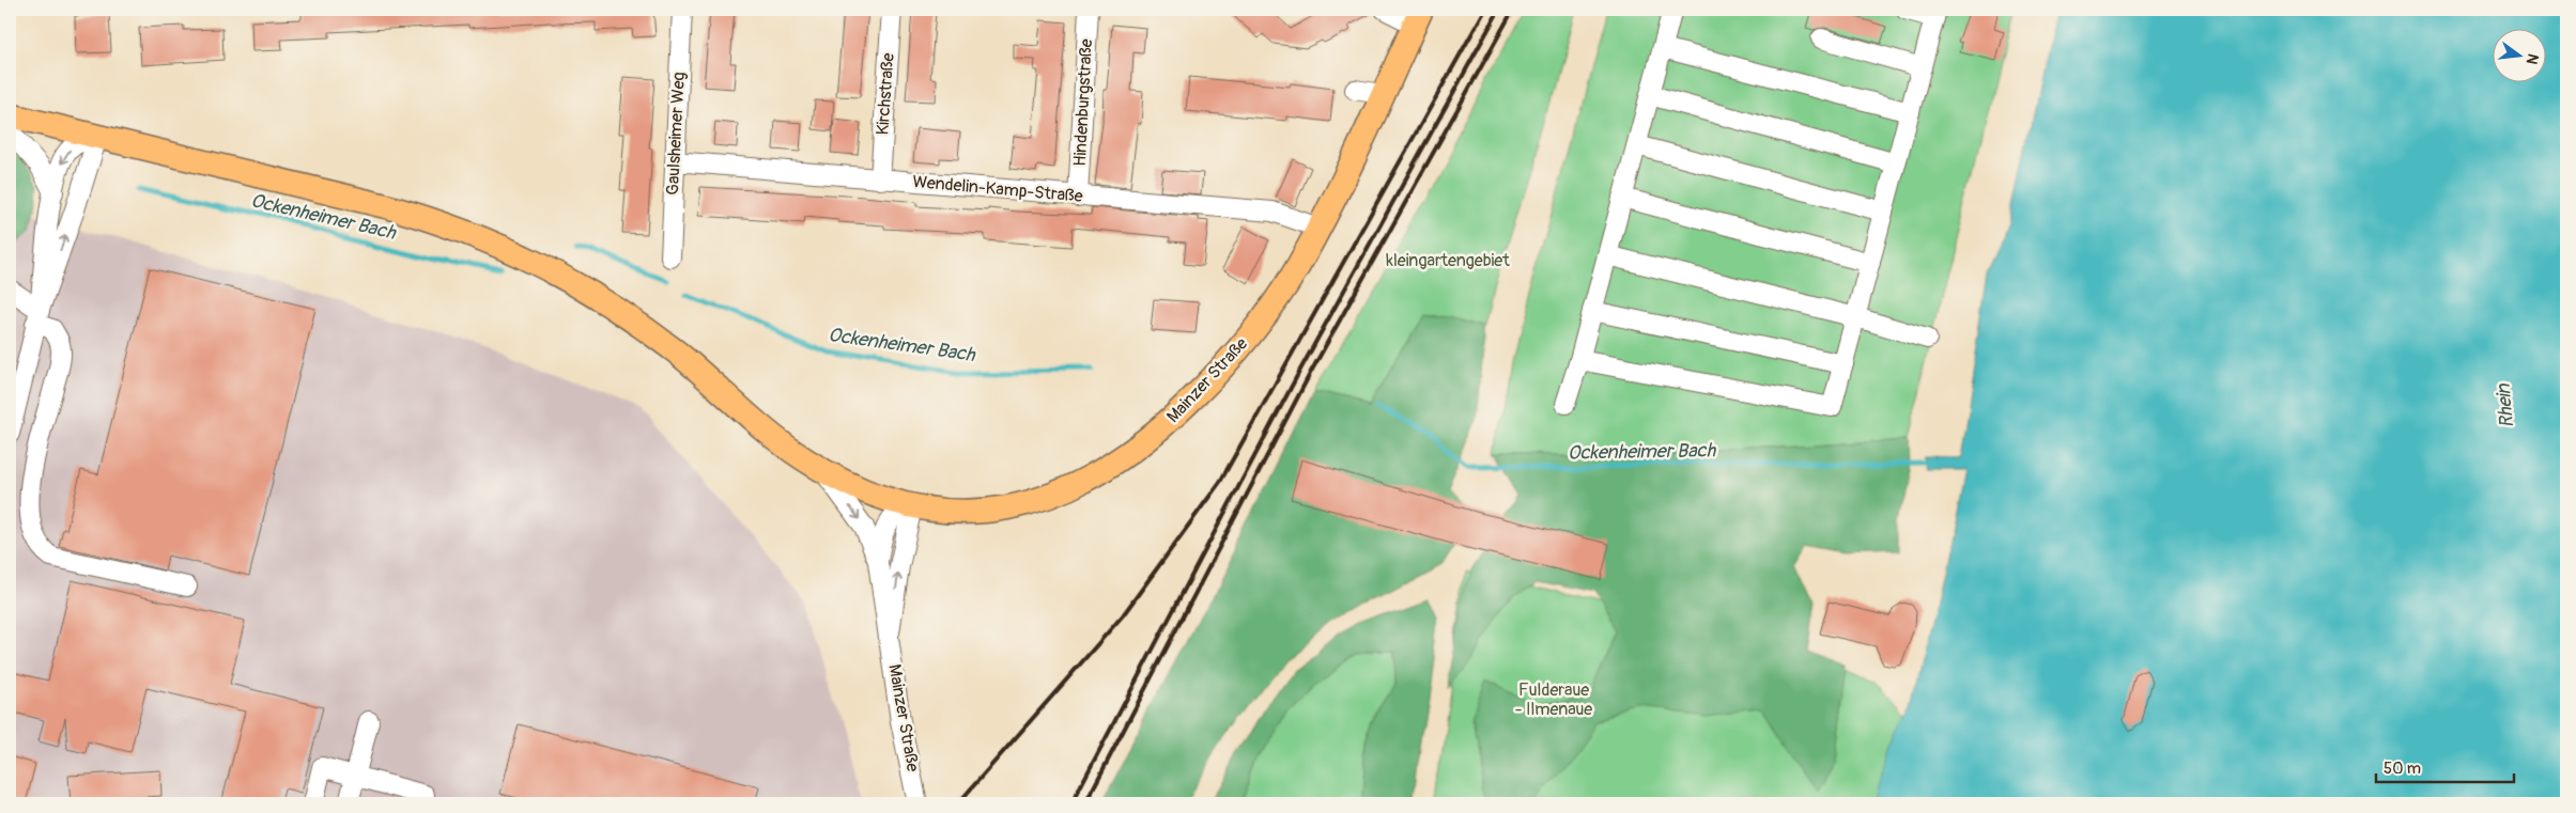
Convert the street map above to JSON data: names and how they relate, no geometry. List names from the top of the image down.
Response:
{
  "streets": {
    "main road": ["Mainzer Straße"],
    "street": [
      "Kirchstraße",
      "Hindenburgstraße",
      "Gaulsheimer Weg",
      "Wendelin-Kamp-Straße"
    ]
  },
  "crossings": [
    ["Kirchstraße", "Wendelin-Kamp-Straße"],
    ["Hindenburgstraße", "Wendelin-Kamp-Straße"],
    ["Gaulsheimer Weg", "Wendelin-Kamp-Straße"],
    ["Wendelin-Kamp-Straße", "Mainzer Straße"]
  ],
  "water": ["Ockenheimer Bach", "Rhein"],
  "parks": ["kleingartengebiet", "Fulderaue - Ilmenaue"],
  "scale_bar": "50 m",
  "north": "right"
}
